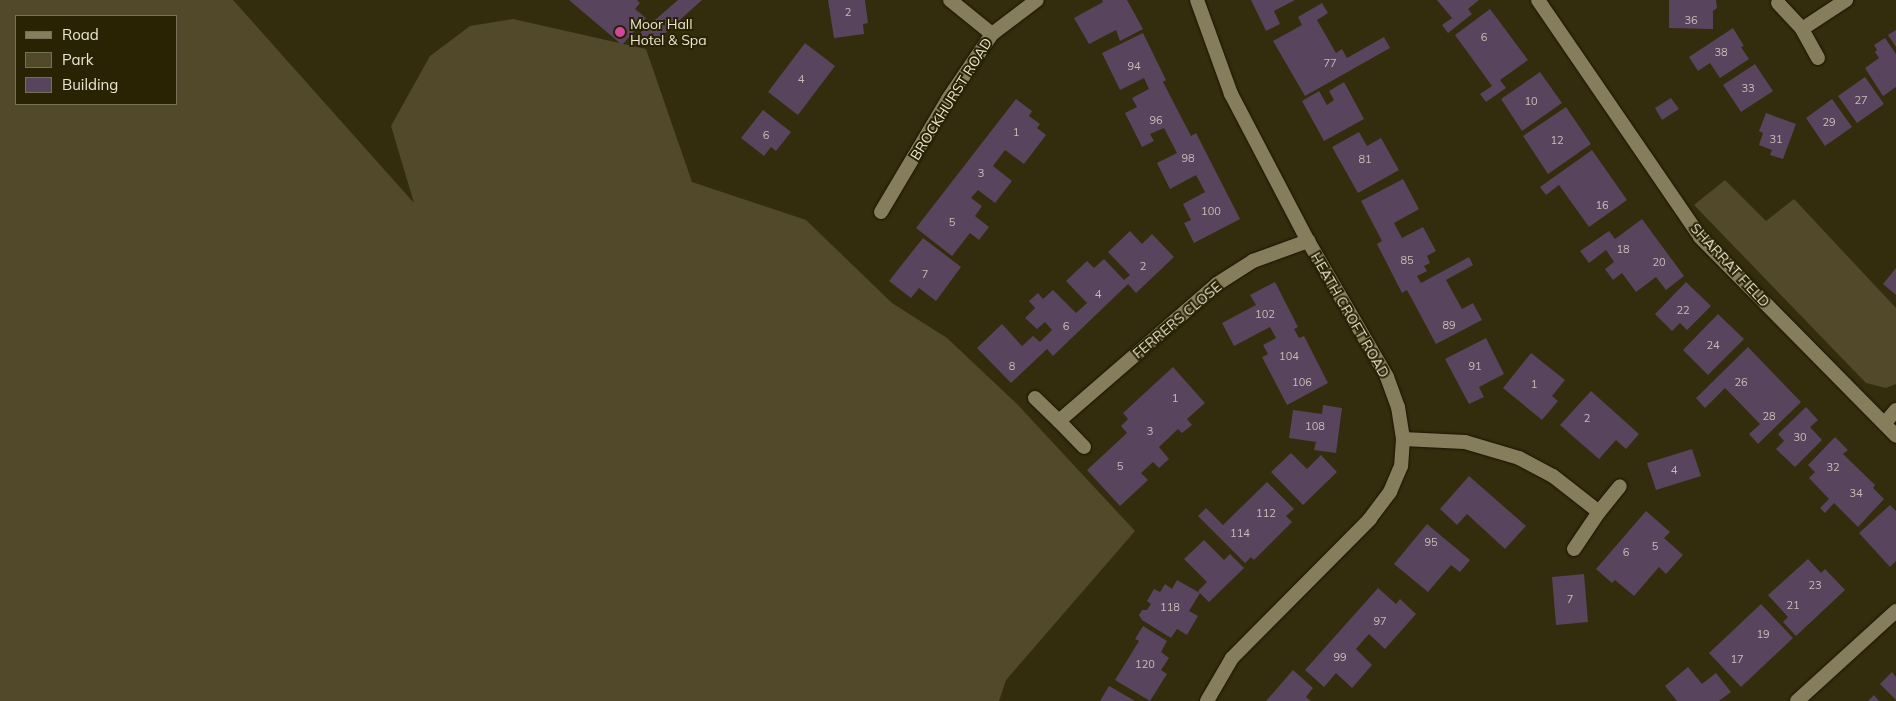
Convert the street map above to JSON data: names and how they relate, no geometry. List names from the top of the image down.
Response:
{
  "streets": {
    "street": [
      "BROCKHURST ROAD",
      "SHARRAT FIELD",
      "HEATH CROFT ROAD",
      "FERRERS CLOSE"
    ]
  },
  "crossings": [
    ["HEATH CROFT ROAD", "FERRERS CLOSE"]
  ],
  "places": ["Moor Hall Hotel & Spa"],
  "house_numbers": [
    "2",
    "36",
    "6",
    "38",
    "77",
    "94",
    "4",
    "33",
    "27",
    "10",
    "96",
    "29",
    "1",
    "6",
    "31",
    "12",
    "98",
    "81",
    "3",
    "16",
    "100",
    "5",
    "18",
    "85",
    "20",
    "2",
    "7",
    "4",
    "22",
    "102",
    "89",
    "6",
    "24",
    "104",
    "8",
    "91",
    "106",
    "26",
    "1",
    "1",
    "28",
    "2",
    "108",
    "3",
    "30",
    "5",
    "32",
    "4",
    "34",
    "112",
    "114",
    "95",
    "5",
    "6",
    "23",
    "7",
    "21",
    "118",
    "97",
    "19",
    "99",
    "17",
    "120"
  ],
  "legend": ["Road", "Park", "Building"]
}
